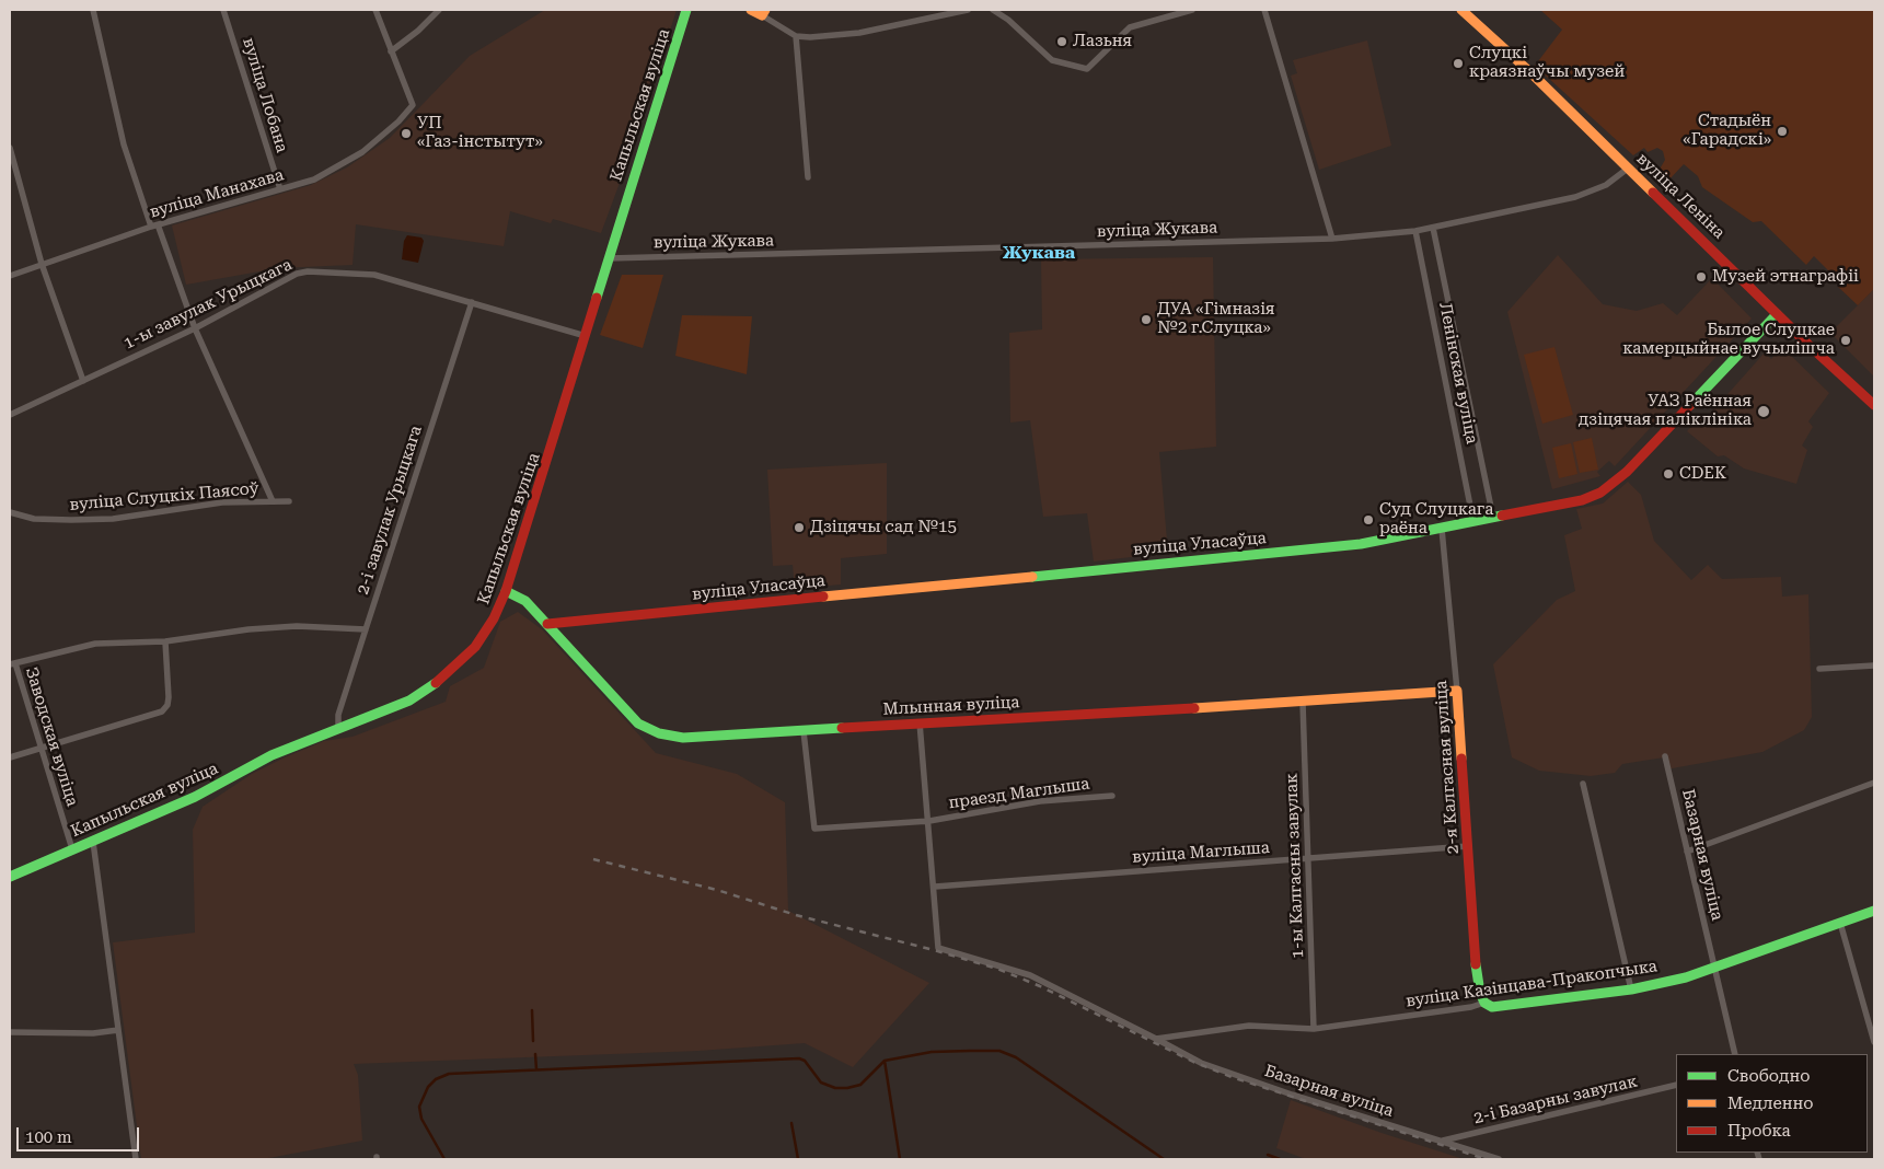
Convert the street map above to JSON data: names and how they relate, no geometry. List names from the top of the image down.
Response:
{
  "streets": {
    "main road": [
      "Капыльская вуліца",
      "вуліца Леніна",
      "вуліца Уласаўца",
      "Млынная вуліца",
      "2-я Калгасная вуліца",
      "вуліца Казінцава-Пракопчыка"
    ],
    "street": [
      "вуліца Лобана",
      "вуліца Манахава",
      "вуліца Жукава",
      "1-ы завулак Урыцкага",
      "Ленінская вуліца",
      "вуліца Слуцкіх Паясоў",
      "2-і завулак Урыцкага",
      "Заводская вуліца",
      "праезд Маглыша",
      "вуліца Маглыша",
      "Базарная вуліца",
      "1-ы Калгасны завулак",
      "2-і Базарны завулак"
    ]
  },
  "crossings": [
    ["вуліца Лобана", "вуліца Манахава"],
    ["Капыльская вуліца", "вуліца Жукава"],
    ["Капыльская вуліца", "1-ы завулак Урыцкага"],
    ["Капыльская вуліца", "2-і завулак Урыцкага"],
    ["Капыльская вуліца", "Млынная вуліца"],
    ["Капыльская вуліца", "Заводская вуліца"],
    ["вуліца Леніна", "вуліца Жукава"],
    ["вуліца Леніна", "вуліца Уласаўца"],
    ["вуліца Жукава", "Ленінская вуліца"],
    ["1-ы завулак Урыцкага", "2-і завулак Урыцкага"],
    ["Ленінская вуліца", "вуліца Уласаўца"],
    ["вуліца Уласаўца", "Млынная вуліца"],
    ["вуліца Уласаўца", "2-я Калгасная вуліца"],
    ["Млынная вуліца", "2-я Калгасная вуліца"],
    ["Млынная вуліца", "праезд Маглыша"],
    ["Млынная вуліца", "1-ы Калгасны завулак"],
    ["2-я Калгасная вуліца", "вуліца Маглыша"],
    ["2-я Калгасная вуліца", "вуліца Казінцава-Пракопчыка"],
    ["вуліца Маглыша", "1-ы Калгасны завулак"],
    ["Базарная вуліца", "вуліца Казінцава-Пракопчыка"],
    ["Базарная вуліца", "2-і Базарны завулак"],
    ["1-ы Калгасны завулак", "вуліца Казінцава-Пракопчыка"]
  ],
  "districts": ["Жукава"],
  "places": [
    "Лазьня",
    "Слуцкі краязнаўчы музей",
    "Стадыён «Гарадскі»",
    "УП «Газ-інстытут»",
    "Музей этнаграфіі",
    "ДУА «Гімназія №2 г.Слуцка»",
    "Былое Слуцкае камерцыйнае вучылішча",
    "УАЗ Раённая дзіцячая паліклініка",
    "CDEK",
    "Суд Слуцкага раёна",
    "Дзіцячы сад №15"
  ],
  "legend": ["Свободно", "Медленно", "Пробка"],
  "scale_bar": "100 m"
}
